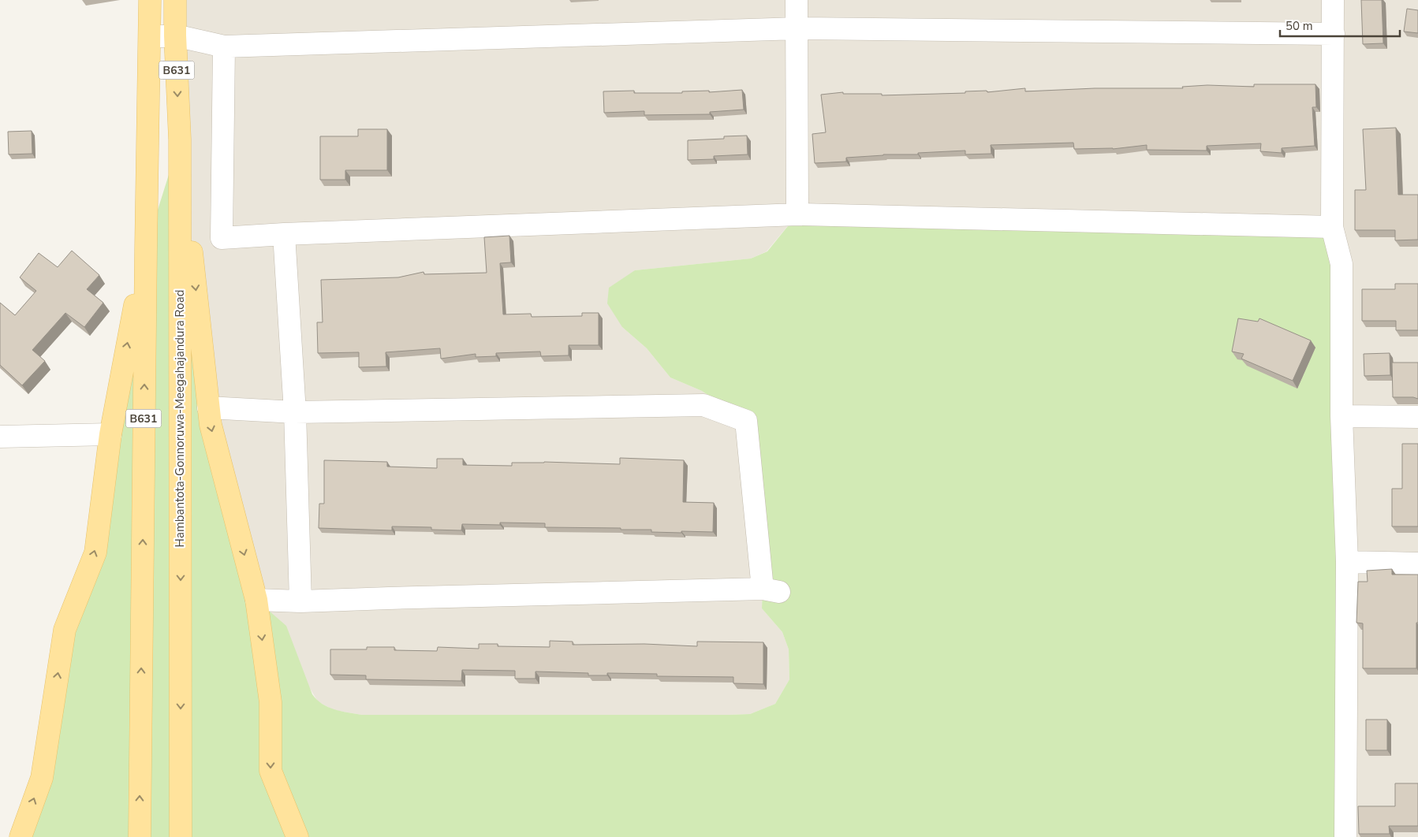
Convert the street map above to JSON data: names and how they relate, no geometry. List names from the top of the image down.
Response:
{
  "streets": {
    "main road": ["B631", "Hambantota-Gonnoruwa-Meegahajandura Road"]
  },
  "scale_bar": "50 m"
}
